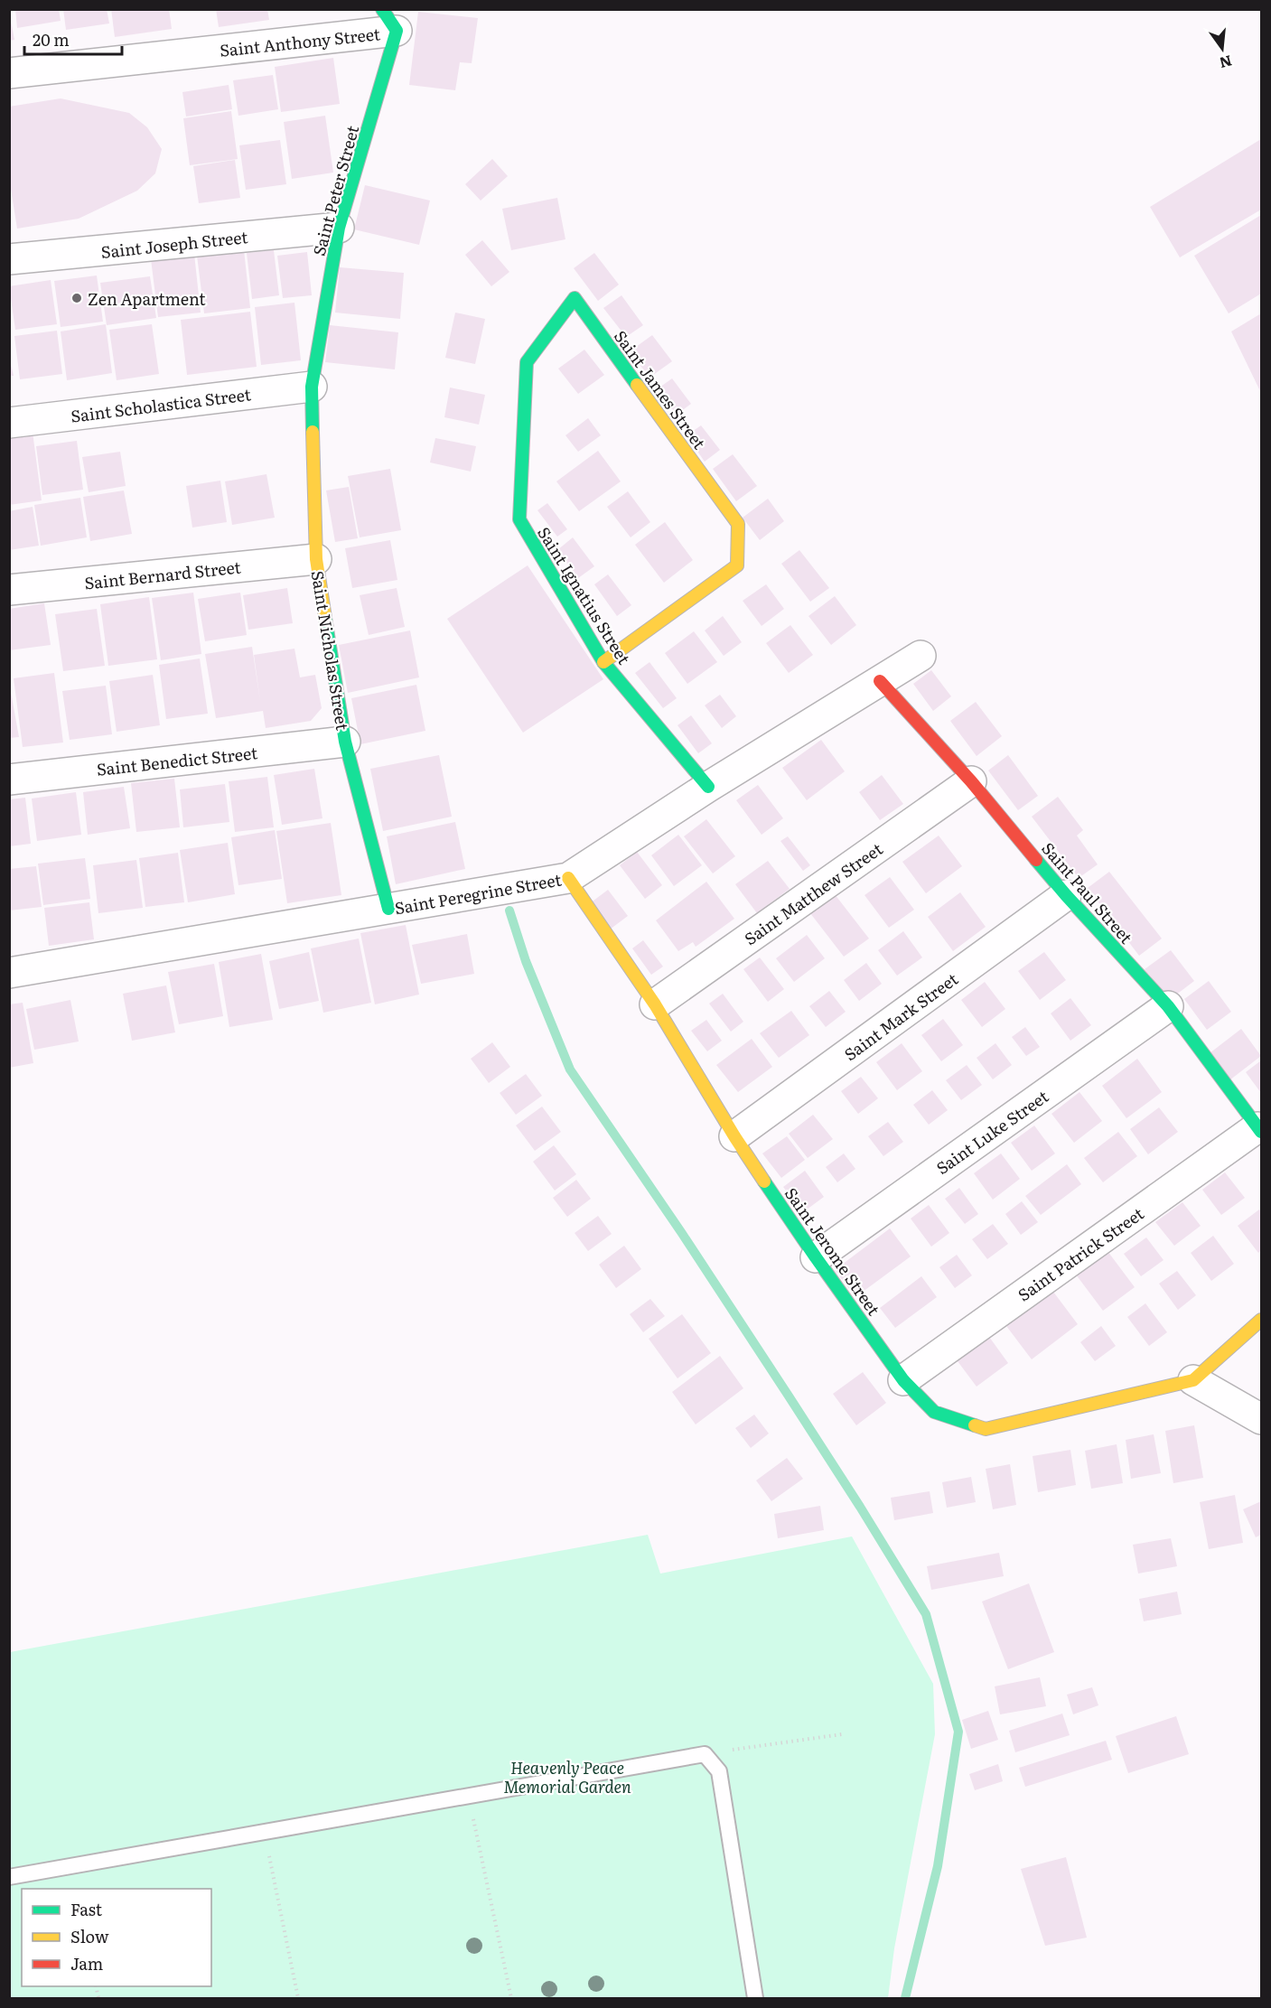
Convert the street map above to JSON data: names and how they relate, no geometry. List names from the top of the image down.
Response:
{
  "streets": {
    "street": [
      "Saint Anthony Street",
      "Saint Peter Street",
      "Saint Joseph Street",
      "Saint James Street",
      "Saint Scholastica Street",
      "Saint Bernard Street",
      "Saint Ignatius Street",
      "Saint Nicholas Street",
      "Saint Benedict Street",
      "Saint Paul Street",
      "Saint Peregrine Street",
      "Saint Matthew Street",
      "Saint Mark Street",
      "Saint Luke Street",
      "Saint Jerome Street",
      "Saint Patrick Street"
    ]
  },
  "crossings": [
    ["Saint Anthony Street", "Saint Peter Street"],
    ["Saint Peter Street", "Saint Joseph Street"],
    ["Saint Peter Street", "Saint Scholastica Street"],
    ["Saint Peter Street", "Saint Nicholas Street"],
    ["Saint James Street", "Saint Ignatius Street"],
    ["Saint Scholastica Street", "Saint Nicholas Street"],
    ["Saint Bernard Street", "Saint Nicholas Street"],
    ["Saint Ignatius Street", "Saint Peregrine Street"],
    ["Saint Nicholas Street", "Saint Benedict Street"],
    ["Saint Nicholas Street", "Saint Peregrine Street"],
    ["Saint Paul Street", "Saint Peregrine Street"],
    ["Saint Paul Street", "Saint Matthew Street"],
    ["Saint Paul Street", "Saint Mark Street"],
    ["Saint Paul Street", "Saint Luke Street"],
    ["Saint Paul Street", "Saint Patrick Street"],
    ["Saint Peregrine Street", "Saint Jerome Street"],
    ["Saint Matthew Street", "Saint Jerome Street"],
    ["Saint Mark Street", "Saint Jerome Street"],
    ["Saint Luke Street", "Saint Jerome Street"],
    ["Saint Jerome Street", "Saint Patrick Street"]
  ],
  "parks": ["Heavenly Peace Memorial Garden"],
  "places": ["Zen Apartment"],
  "legend": ["Fast", "Slow", "Jam"],
  "scale_bar": "20 m",
  "north": "bottom"
}
